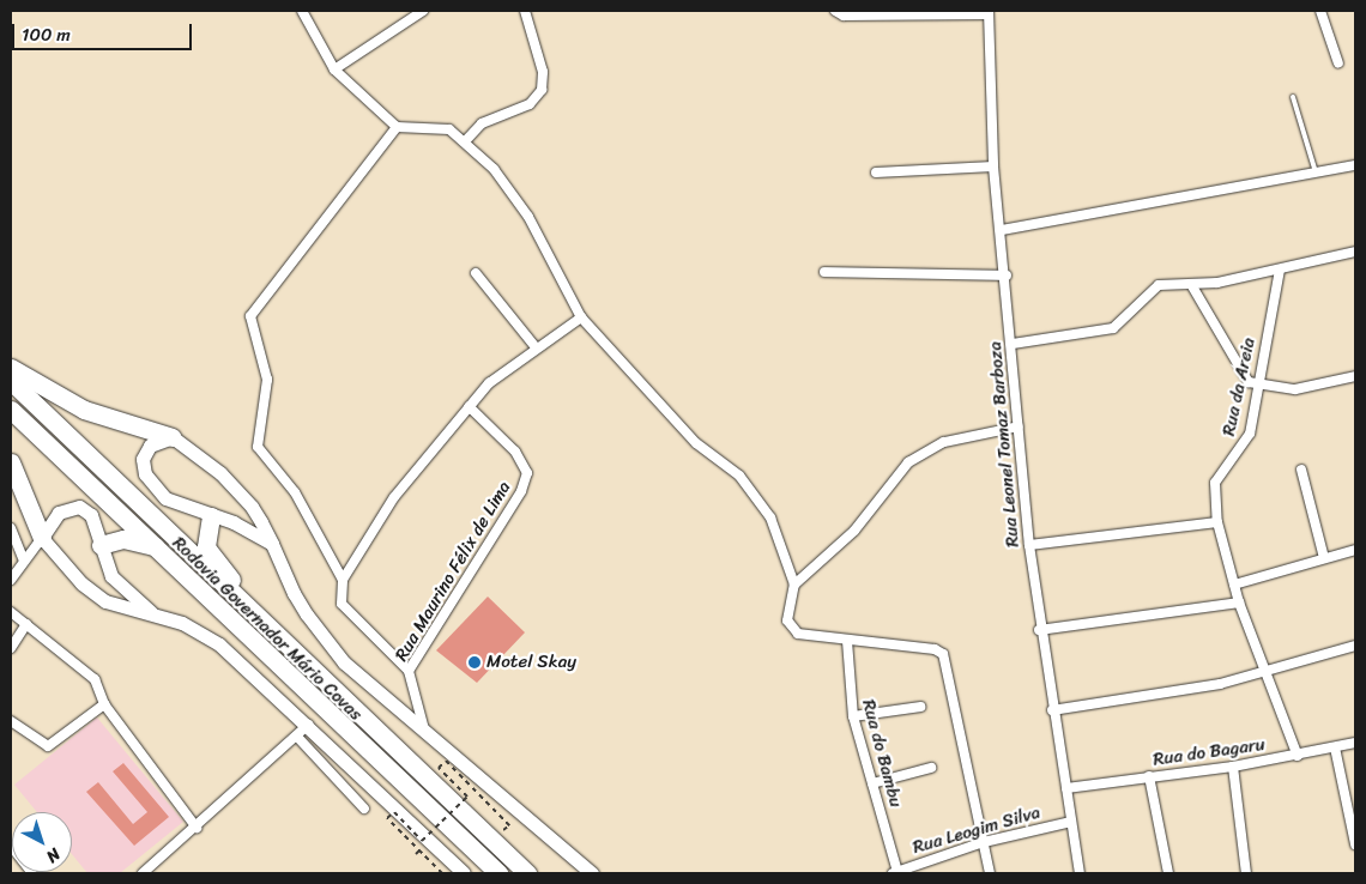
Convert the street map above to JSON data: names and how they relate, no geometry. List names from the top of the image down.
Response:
{
  "streets": {
    "highway": ["Rodovia Governador Mário Covas"],
    "street": [
      "Rua da Areia",
      "Rua Leonel Tomaz Barboza",
      "Rua Maurino Félix de Lima",
      "Rua do Bagaru",
      "Rua do Bambu",
      "Rua Leogim Silva"
    ]
  },
  "crossings": [
    ["Rua da Areia", "Rua do Bagaru"],
    ["Rua Leonel Tomaz Barboza", "Rua do Bagaru"],
    ["Rua Leonel Tomaz Barboza", "Rua Leogim Silva"],
    ["Rua do Bambu", "Rua Leogim Silva"]
  ],
  "places": ["Motel Skay"],
  "scale_bar": "100 m",
  "north": "bottom right"
}
